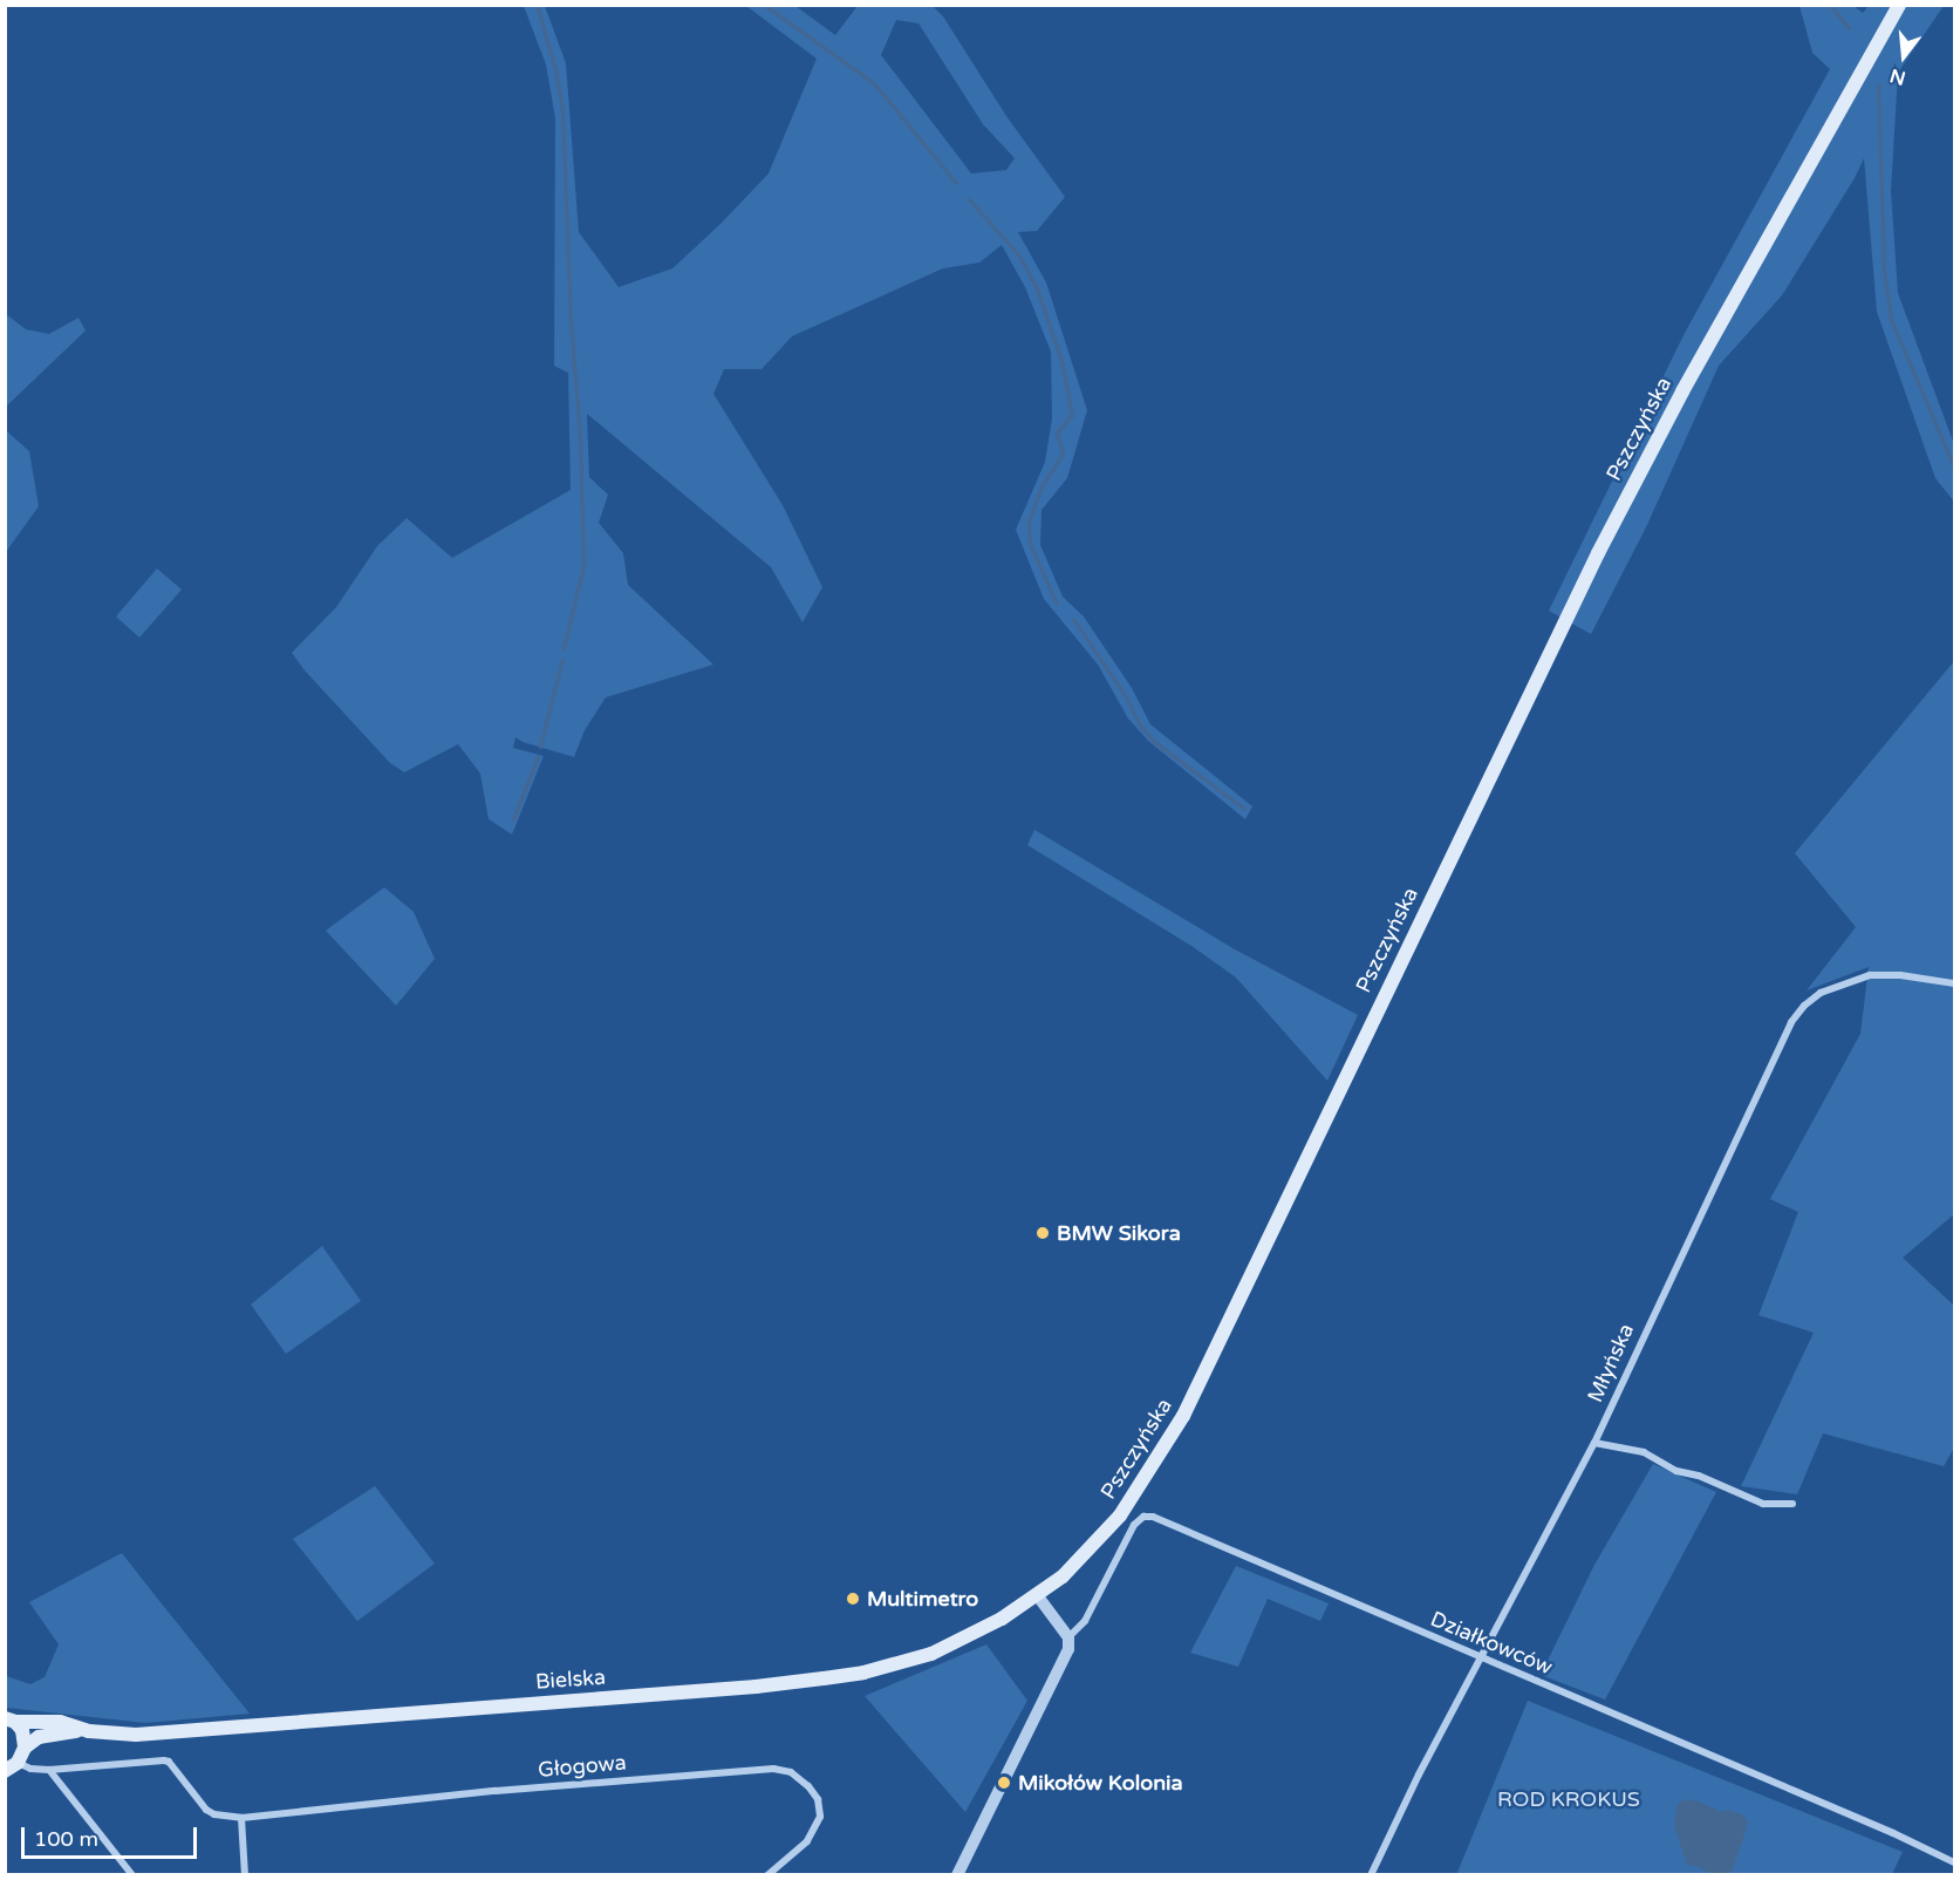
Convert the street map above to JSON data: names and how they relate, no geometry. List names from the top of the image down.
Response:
{
  "streets": {
    "main road": ["Pszczyńska", "Bielska"],
    "street": ["Młyńska", "Działkowców", "Głogowa"]
  },
  "crossings": [
    ["Pszczyńska", "Bielska"],
    ["Młyńska", "Działkowców"]
  ],
  "parks": ["ROD KROKUS"],
  "places": ["BMW Sikora", "Multimetro", "Mikołów Kolonia"],
  "scale_bar": "100 m",
  "north": "bottom"
}
